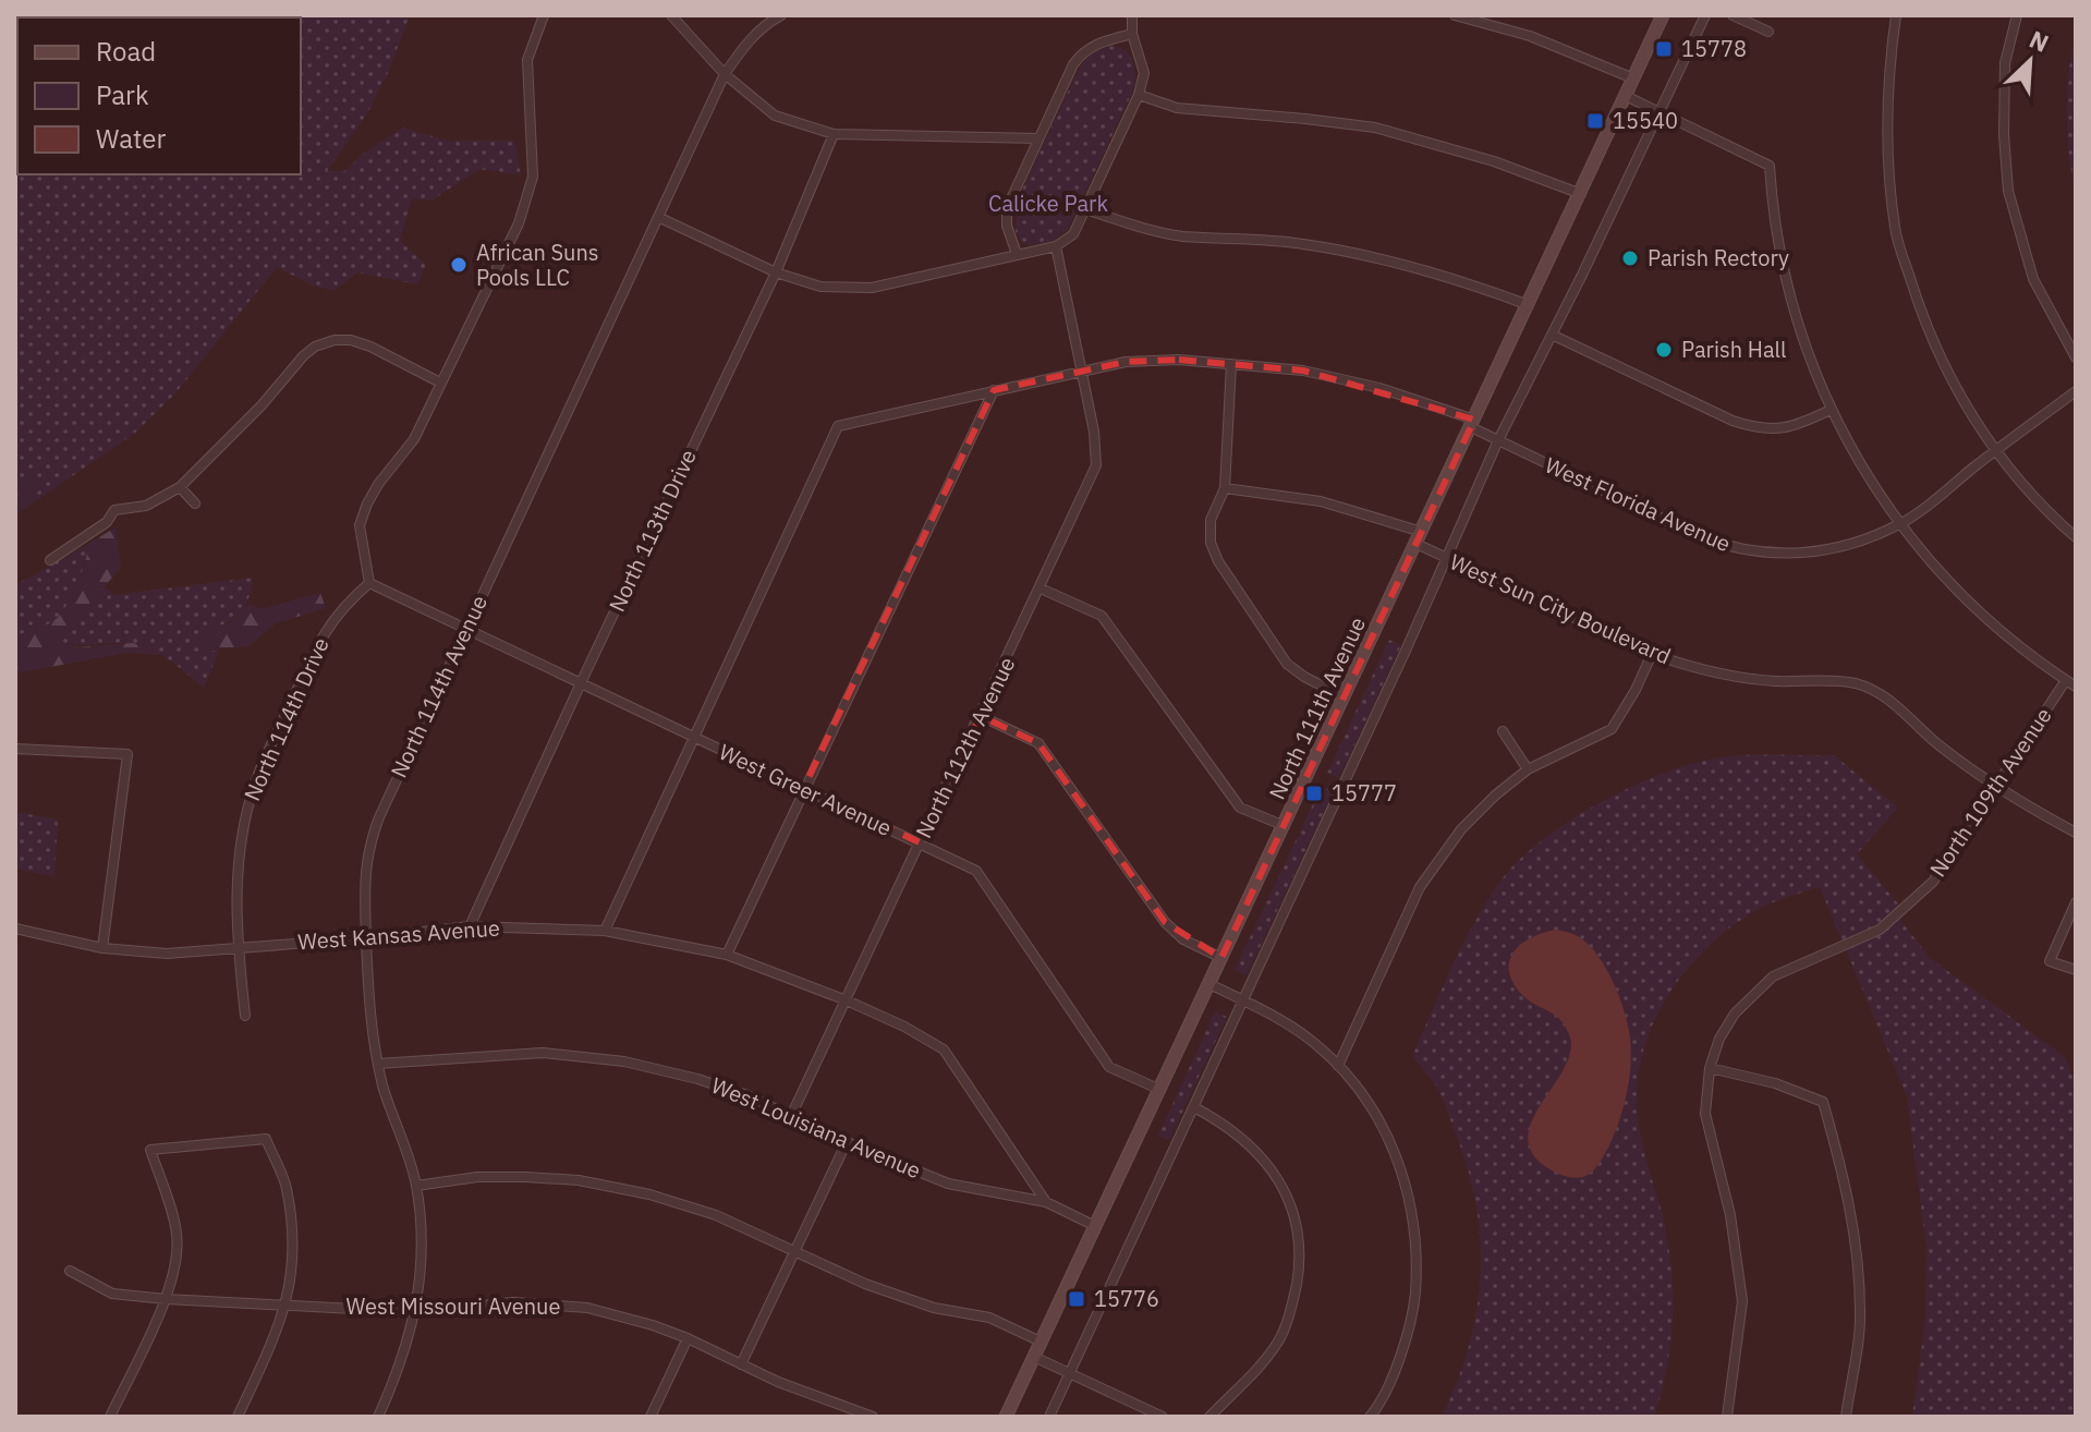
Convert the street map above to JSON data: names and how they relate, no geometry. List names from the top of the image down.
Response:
{
  "streets": {
    "street": [
      "West Florida Avenue",
      "North 113th Drive",
      "West Sun City Boulevard",
      "North 114th Avenue",
      "North 111th Avenue",
      "North 114th Drive",
      "North 112th Avenue",
      "West Greer Avenue",
      "North 109th Avenue",
      "West Kansas Avenue",
      "West Louisiana Avenue",
      "West Missouri Avenue"
    ]
  },
  "crossings": [
    ["West Florida Avenue", "North 111th Avenue"],
    ["West Florida Avenue", "North 112th Avenue"],
    ["West Florida Avenue", "West Greer Avenue"],
    ["North 113th Drive", "West Greer Avenue"],
    ["North 113th Drive", "West Kansas Avenue"],
    ["West Sun City Boulevard", "North 111th Avenue"],
    ["West Sun City Boulevard", "North 109th Avenue"],
    ["North 114th Avenue", "West Greer Avenue"],
    ["North 114th Avenue", "West Kansas Avenue"],
    ["North 114th Avenue", "West Louisiana Avenue"],
    ["North 114th Avenue", "West Missouri Avenue"],
    ["North 111th Avenue", "West Greer Avenue"],
    ["North 114th Drive", "West Greer Avenue"],
    ["North 114th Drive", "West Kansas Avenue"],
    ["North 112th Avenue", "West Greer Avenue"],
    ["North 112th Avenue", "West Kansas Avenue"],
    ["North 112th Avenue", "West Louisiana Avenue"],
    ["West Kansas Avenue", "West Louisiana Avenue"]
  ],
  "parks": ["Calicke Park"],
  "places": {
    "transit": [
      "15778",
      "15540",
      "15777",
      "15776"
    ],
    "other": ["Parish Rectory", "African Suns Pools LLC", "Parish Hall"]
  },
  "legend": ["Road", "Park", "Water"],
  "north": "top right"
}
